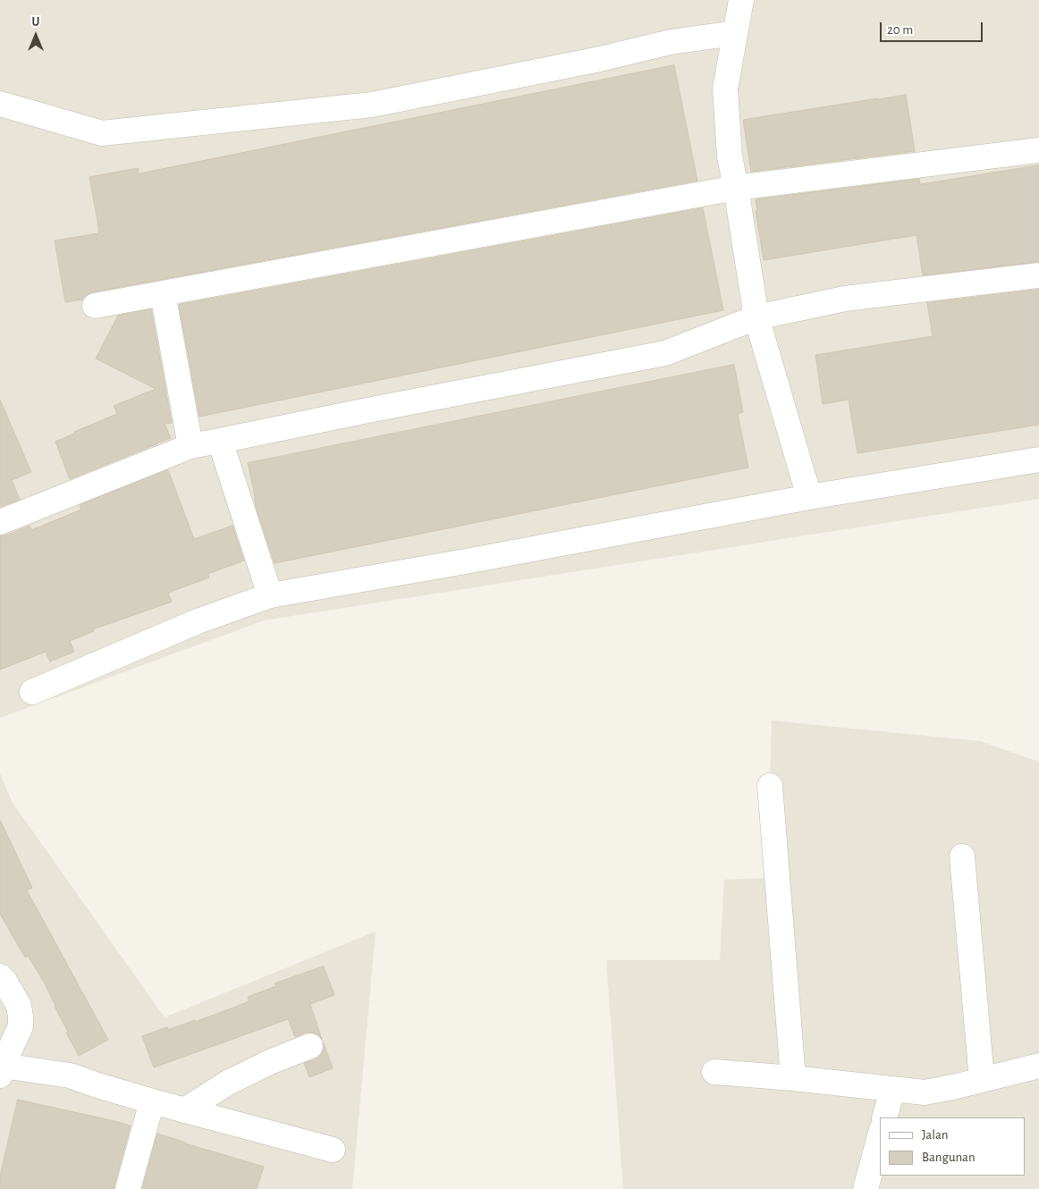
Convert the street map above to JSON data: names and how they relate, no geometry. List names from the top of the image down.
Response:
{
  "legend": ["Jalan", "Bangunan"],
  "scale_bar": "20 m",
  "north": "top"
}
